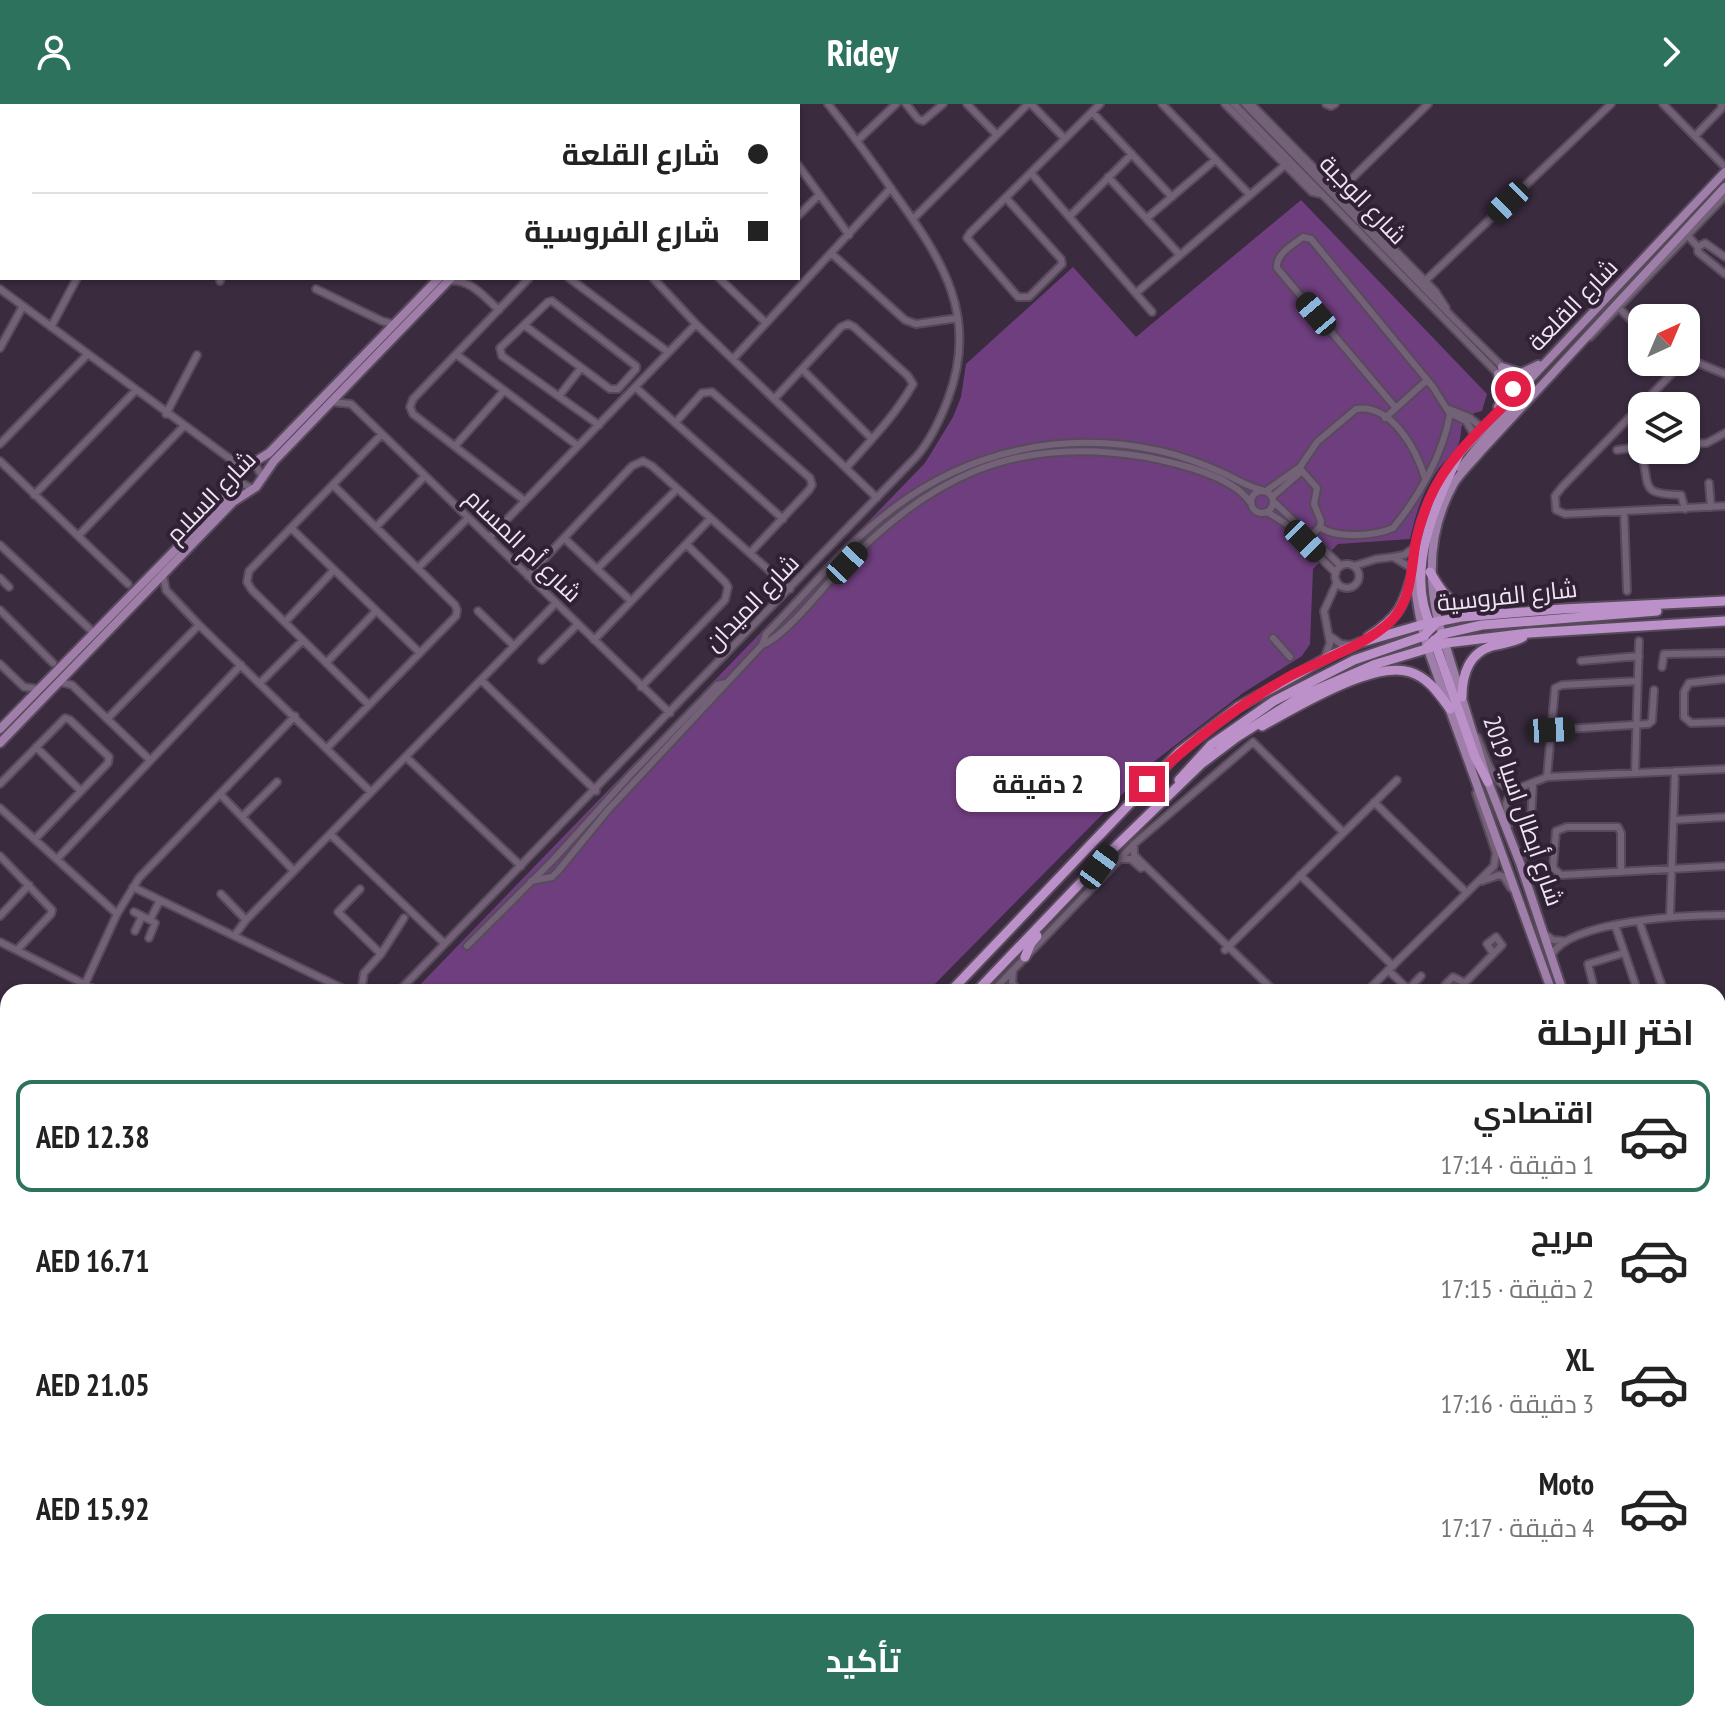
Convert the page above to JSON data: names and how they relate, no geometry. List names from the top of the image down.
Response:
{
  "streets": {
    "highway": ["شارع الفروسية"],
    "main road": ["شارع القلعة", "شارع السلام", "شارع أبطال اسيا 2019"],
    "street": ["شارع الوجبة", "شارع أم المسام", "شارع الميدان"]
  },
  "crossings": [
    ["شارع الوجبة", "شارع القلعة"],
    ["شارع القلعة", "شارع الفروسية"],
    ["شارع القلعة", "شارع أبطال اسيا 2019"],
    ["شارع أم المسام", "شارع الميدان"],
    ["شارع الفروسية", "شارع أبطال اسيا 2019"]
  ],
  "north": "top right",
  "page": {
    "header": "Ridey",
    "banner": ["شارع القلعة", "شارع الفروسية"],
    "bubble": "2 دقيقة",
    "heading": "اختر الرحلة",
    "list": [
      {
        "name": "اقتصادي",
        "note": "1 دقيقة · 17:14",
        "value": "AED 12.38"
      },
      {
        "name": "مريح",
        "note": "2 دقيقة · 17:15",
        "value": "AED 16.71"
      },
      {
        "name": "XL",
        "note": "3 دقيقة · 17:16",
        "value": "AED 21.05"
      },
      {
        "name": "Moto",
        "note": "4 دقيقة · 17:17",
        "value": "AED 15.92"
      }
    ],
    "buttons": "تأكيد"
  }
}
